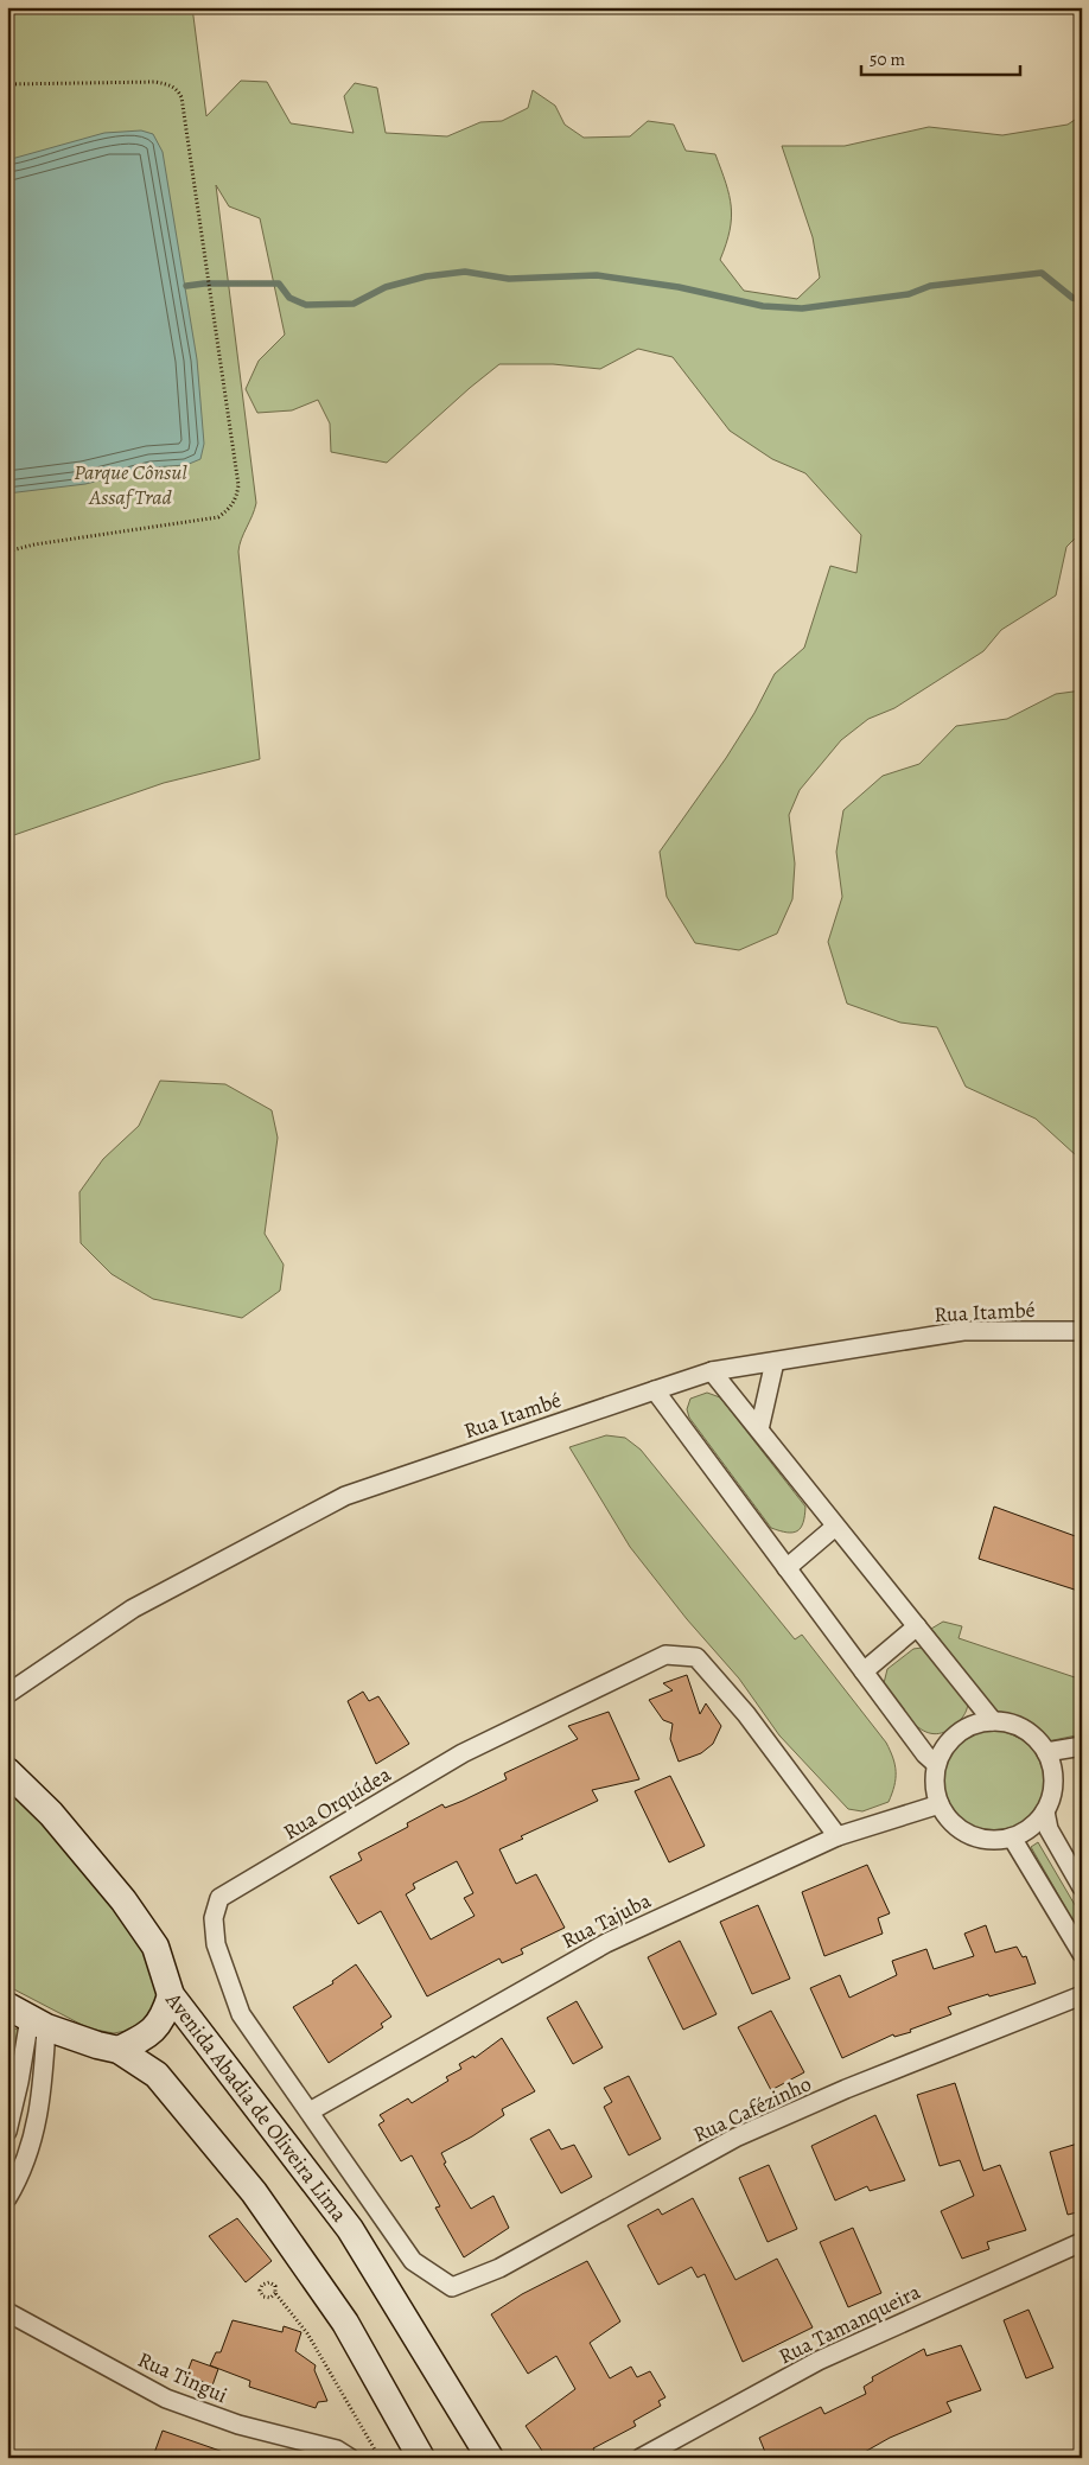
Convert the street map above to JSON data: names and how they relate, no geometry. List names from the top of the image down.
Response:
{
  "streets": {
    "street": [
      "Rua Itambé",
      "Rua Orquídea",
      "Rua Tajuba",
      "Avenida Abadia de Oliveira Lima",
      "Rua Cafézinho",
      "Rua Tamanqueira",
      "Rua Tingui"
    ]
  },
  "crossings": [
    ["Rua Orquídea", "Rua Tajuba"],
    ["Rua Orquídea", "Rua Cafézinho"]
  ],
  "parks": ["Parque Cônsul Assaf Trad"],
  "scale_bar": "50 m"
}
